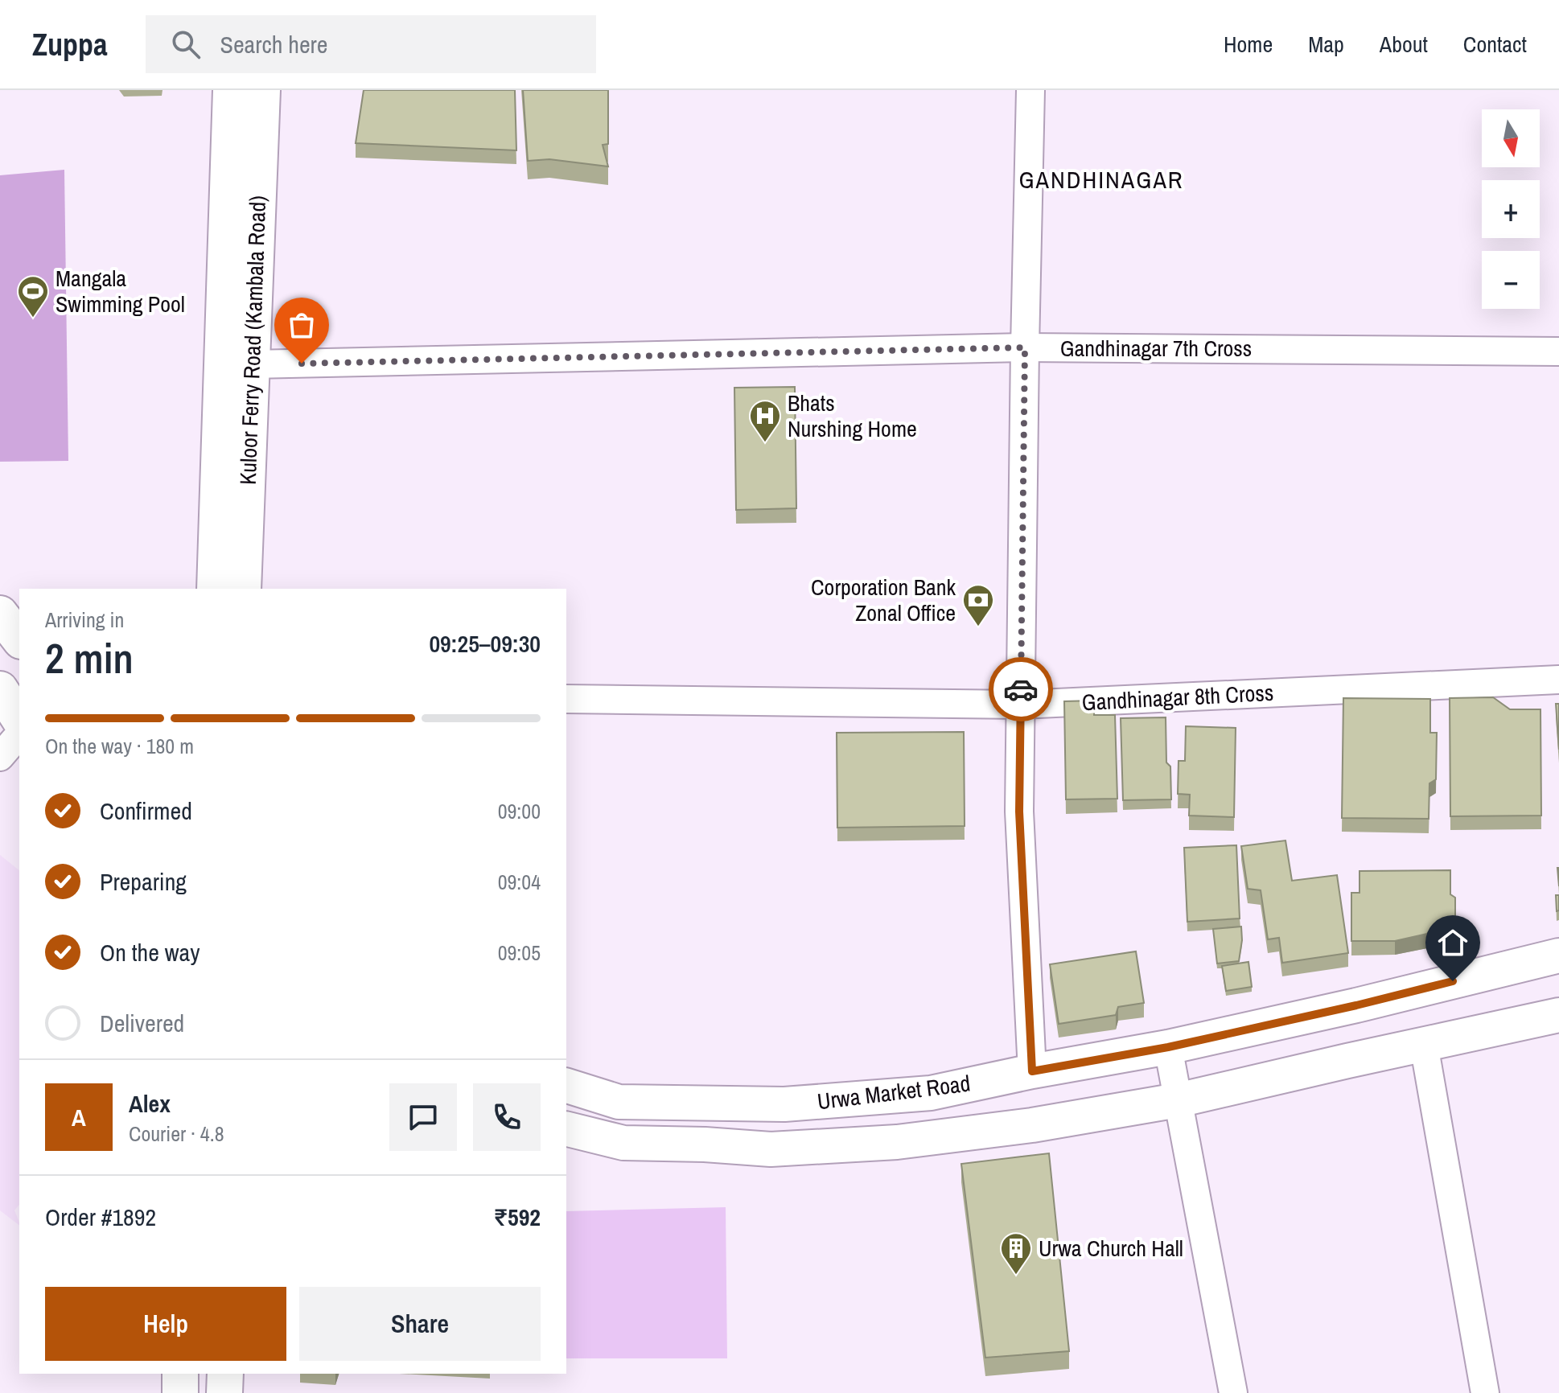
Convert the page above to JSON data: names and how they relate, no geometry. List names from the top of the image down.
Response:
{
  "streets": {
    "main road": ["Kuloor Ferry Road (Kambala Road)"],
    "street": ["Gandhinagar 7th Cross", "Gandhinagar 8th Cross", "Urwa Market Road"]
  },
  "crossings": [
    ["Kuloor Ferry Road (Kambala Road)", "Gandhinagar 7th Cross"]
  ],
  "districts": ["GANDHINAGAR"],
  "places": {
    "sports": ["Mangala Swimming Pool"],
    "hospital": ["Bhats Nurshing Home"],
    "bank": ["Corporation Bank Zonal Office"],
    "building": ["Urwa Church Hall"]
  },
  "north": "bottom",
  "page": {
    "header": "Zuppa",
    "search": "Search here",
    "nav": [
      "Home",
      "Map",
      "About",
      "Contact"
    ],
    "map_buttons": ["+", "−"],
    "heading": ["2 min", "Arriving in", "09:25–09:30"],
    "panel": [
      "Alex",
      "Courier · 4.8",
      "Order #1892",
      "₹592"
    ],
    "bar": "On the way · 180 m",
    "list": [
      ["Confirmed", "09:00"],
      ["Preparing", "09:04"],
      ["On the way", "09:05"],
      "Delivered"
    ],
    "round": "A",
    "buttons": ["Help", "Share"]
  }
}
